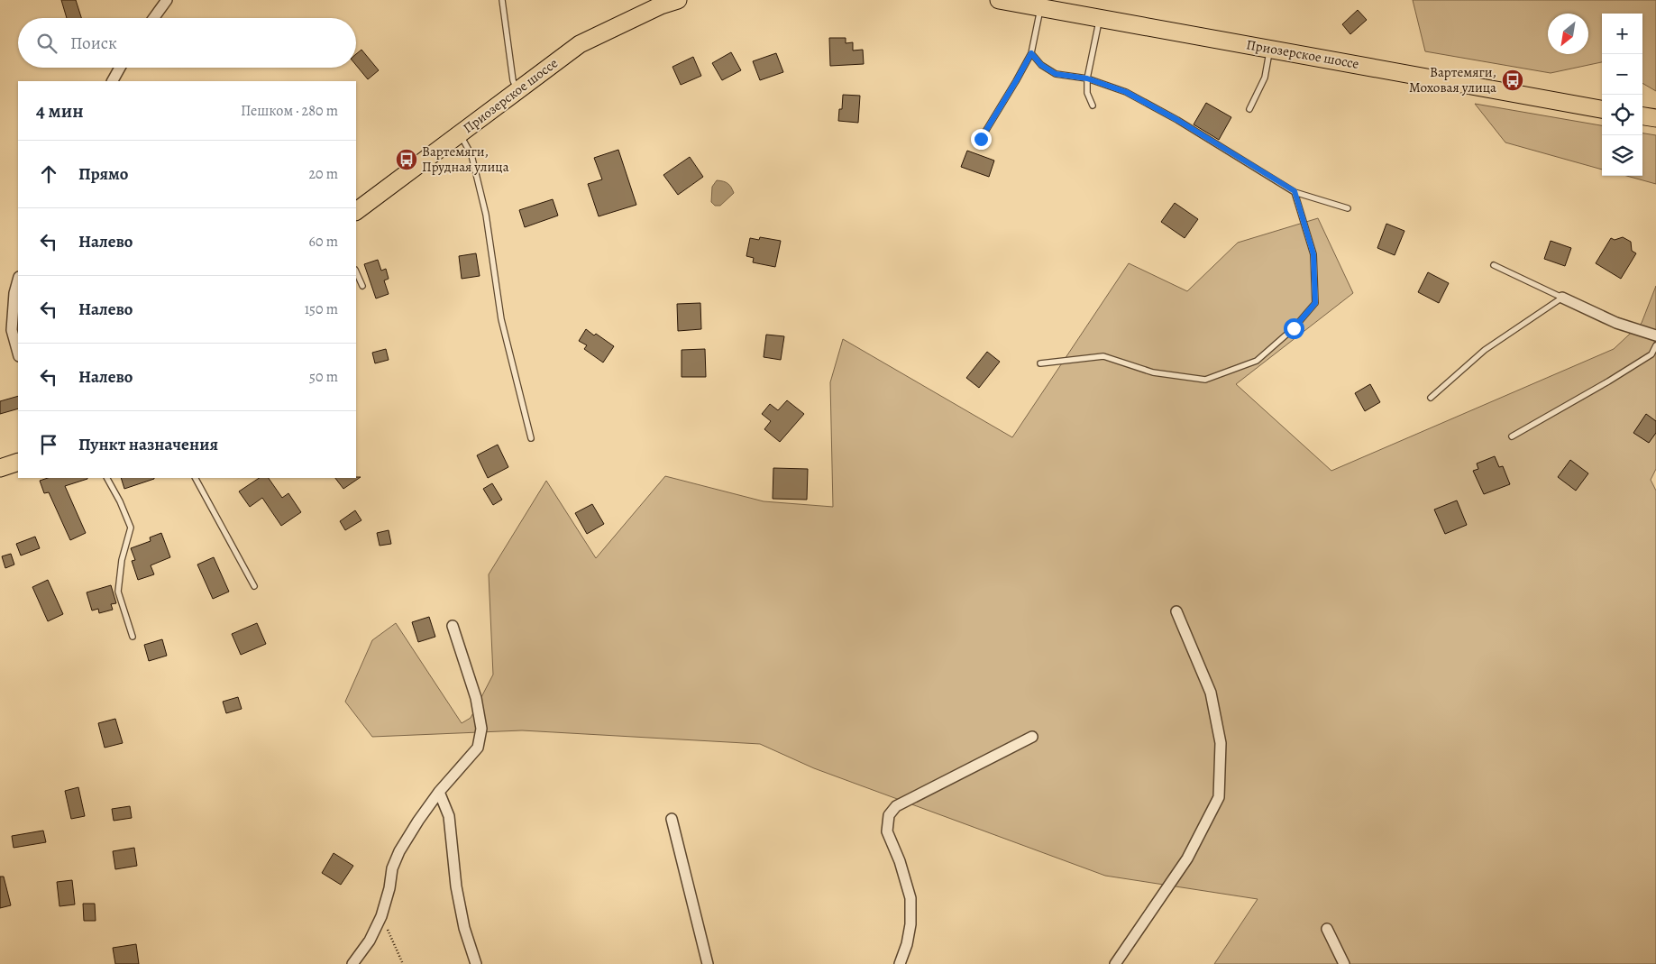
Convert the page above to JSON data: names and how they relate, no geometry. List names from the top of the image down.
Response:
{
  "streets": {
    "main road": ["Приозерское шоссе"]
  },
  "places": {
    "bus stop": ["Вартемяги, Моховая улица", "Вартемяги, Прудная улица"]
  },
  "north": "bottom left",
  "page": {
    "map_buttons": ["+", "−"],
    "search": "Поиск",
    "heading": ["4 мин", "Пешком · 280 m"],
    "list": [
      ["Прямо", "20 m"],
      ["Налево", "60 m"],
      ["Налево", "150 m"],
      ["Налево", "50 m"],
      "Пункт назначения"
    ]
  }
}
